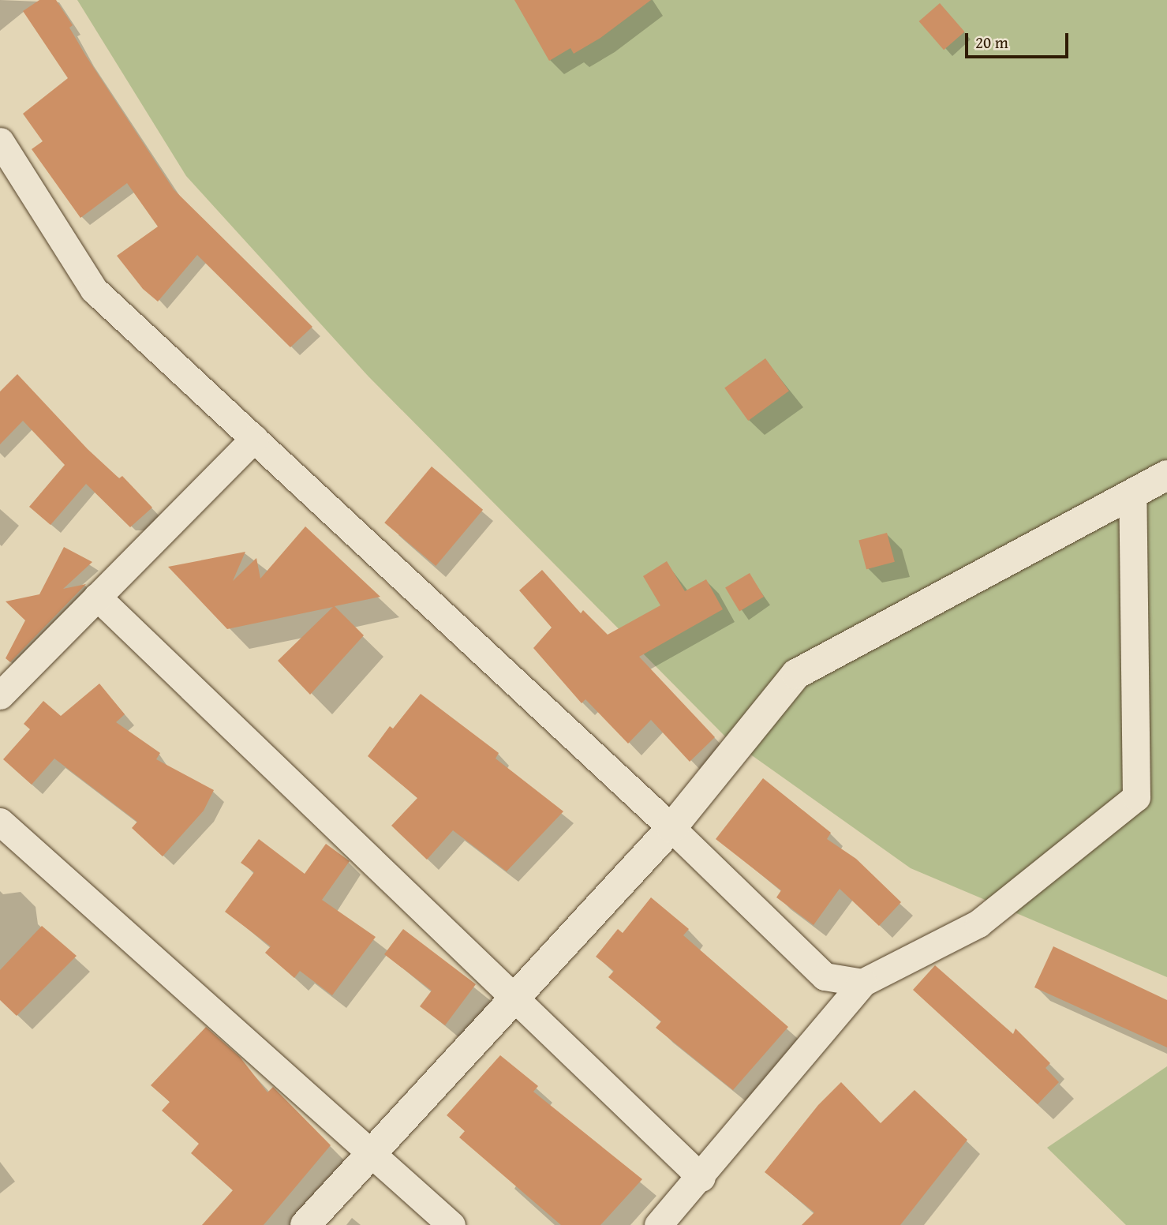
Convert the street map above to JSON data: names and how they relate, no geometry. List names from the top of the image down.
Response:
{
  "scale_bar": "20 m"
}
